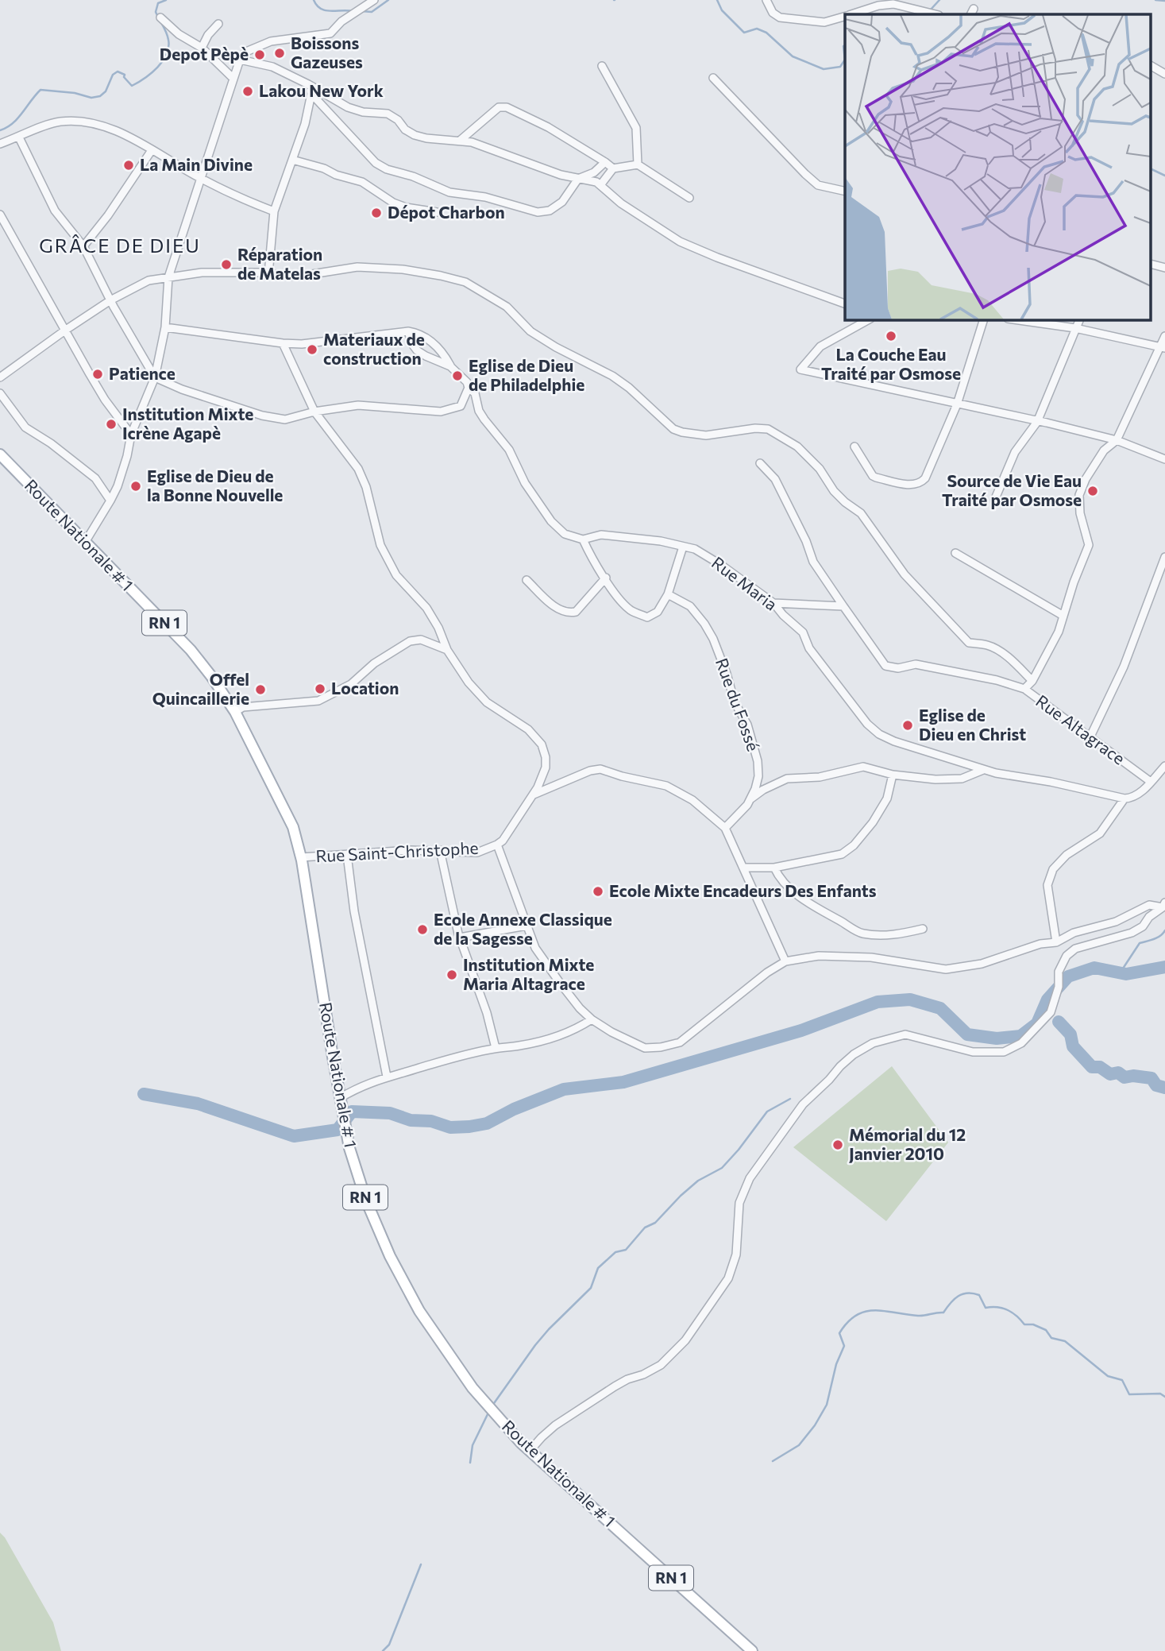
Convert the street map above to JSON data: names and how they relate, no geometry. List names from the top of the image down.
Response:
{
  "streets": {
    "main road": ["Route Nationale # 1", "RN 1"],
    "street": [
      "Rue Maria",
      "Rue du Fossé",
      "Rue Altagrace",
      "Rue Saint-Christophe"
    ]
  },
  "crossings": [
    ["Route Nationale # 1", "Rue Saint-Christophe"]
  ],
  "districts": ["GRÂCE DE DIEU"],
  "places": [
    "Boissons Gazeuses",
    "Depot Pèpè",
    "Lakou New York",
    "La Main Divine",
    "Dépot Charbon",
    "Réparation de Matelas",
    "La Couche Eau Traité par Osmose",
    "Materiaux de construction",
    "Patience",
    "Eglise de Dieu de Philadelphie",
    "Institution Mixte Icrène Agapè",
    "Eglise de Dieu de la Bonne Nouvelle",
    "Source de Vie Eau Traité par Osmose",
    "Location",
    "Offel Quincaillerie",
    "Eglise de Dieu en Christ",
    "Ecole Mixte Encadeurs Des Enfants",
    "Ecole Annexe Classique de la Sagesse",
    "Institution Mixte Maria Altagrace",
    "Mémorial du 12 Janvier 2010"
  ]
}
